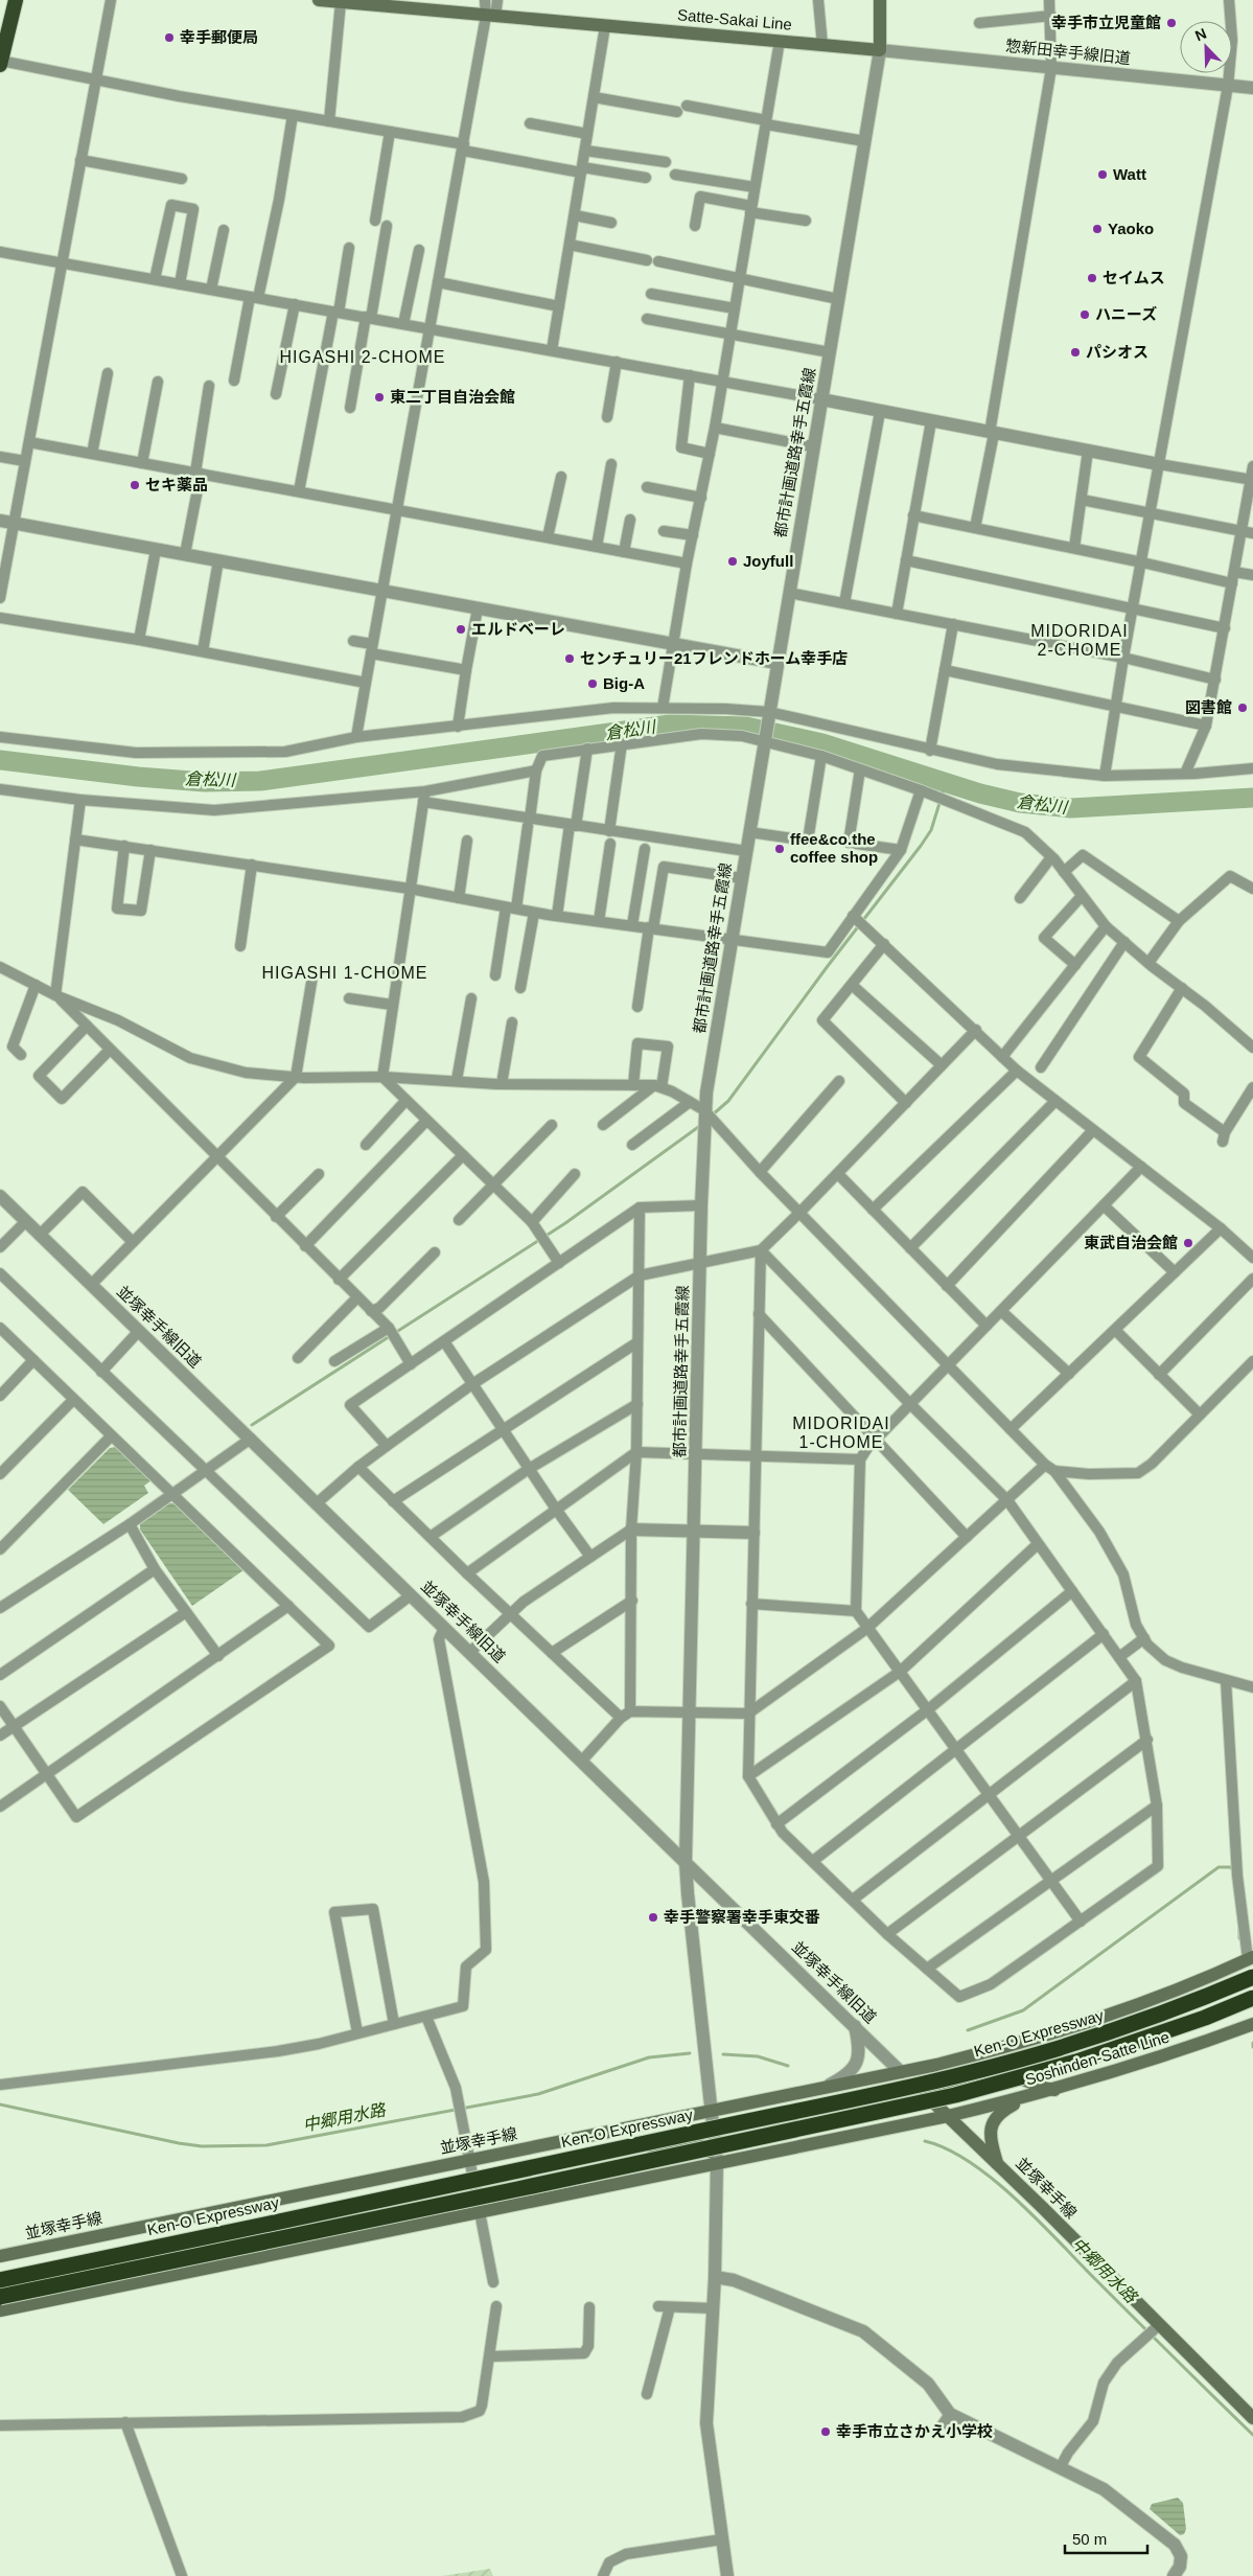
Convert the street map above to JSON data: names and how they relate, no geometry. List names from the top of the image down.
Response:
{
  "streets": {
    "highway": ["Ken-O Expressway"],
    "main road": ["Satte-Sakai Line", "Soshinden-Satte Line", "並塚幸手線"],
    "street": ["惣新田幸手線旧道", "都市計画道路幸手五霞線", "並塚幸手線旧道"]
  },
  "crossings": [
    ["Satte-Sakai Line", "惣新田幸手線旧道"],
    ["Satte-Sakai Line", "都市計画道路幸手五霞線"],
    ["惣新田幸手線旧道", "都市計画道路幸手五霞線"],
    ["都市計画道路幸手五霞線", "並塚幸手線旧道"],
    ["都市計画道路幸手五霞線", "並塚幸手線"],
    ["並塚幸手線旧道", "並塚幸手線"],
    ["Soshinden-Satte Line", "並塚幸手線"]
  ],
  "districts": [
    "HIGASHI 2-CHOME",
    "MIDORIDAI 2-CHOME",
    "HIGASHI 1-CHOME",
    "MIDORIDAI 1-CHOME"
  ],
  "water": ["倉松川", "中郷用水路"],
  "places": [
    "幸手市立児童館",
    "幸手郵便局",
    "Watt",
    "Yaoko",
    "セイムス",
    "ハニーズ",
    "パシオス",
    "東二丁目自治会館",
    "セキ薬品",
    "Joyfull",
    "エルドベーレ",
    "センチュリー21フレンドホーム幸手店",
    "Big-A",
    "図書館",
    "ffee&co.the coffee shop",
    "東武自治会館",
    "幸手警察署幸手東交番",
    "幸手市立さかえ小学校"
  ],
  "scale_bar": "50 m",
  "north": "top left"
}
